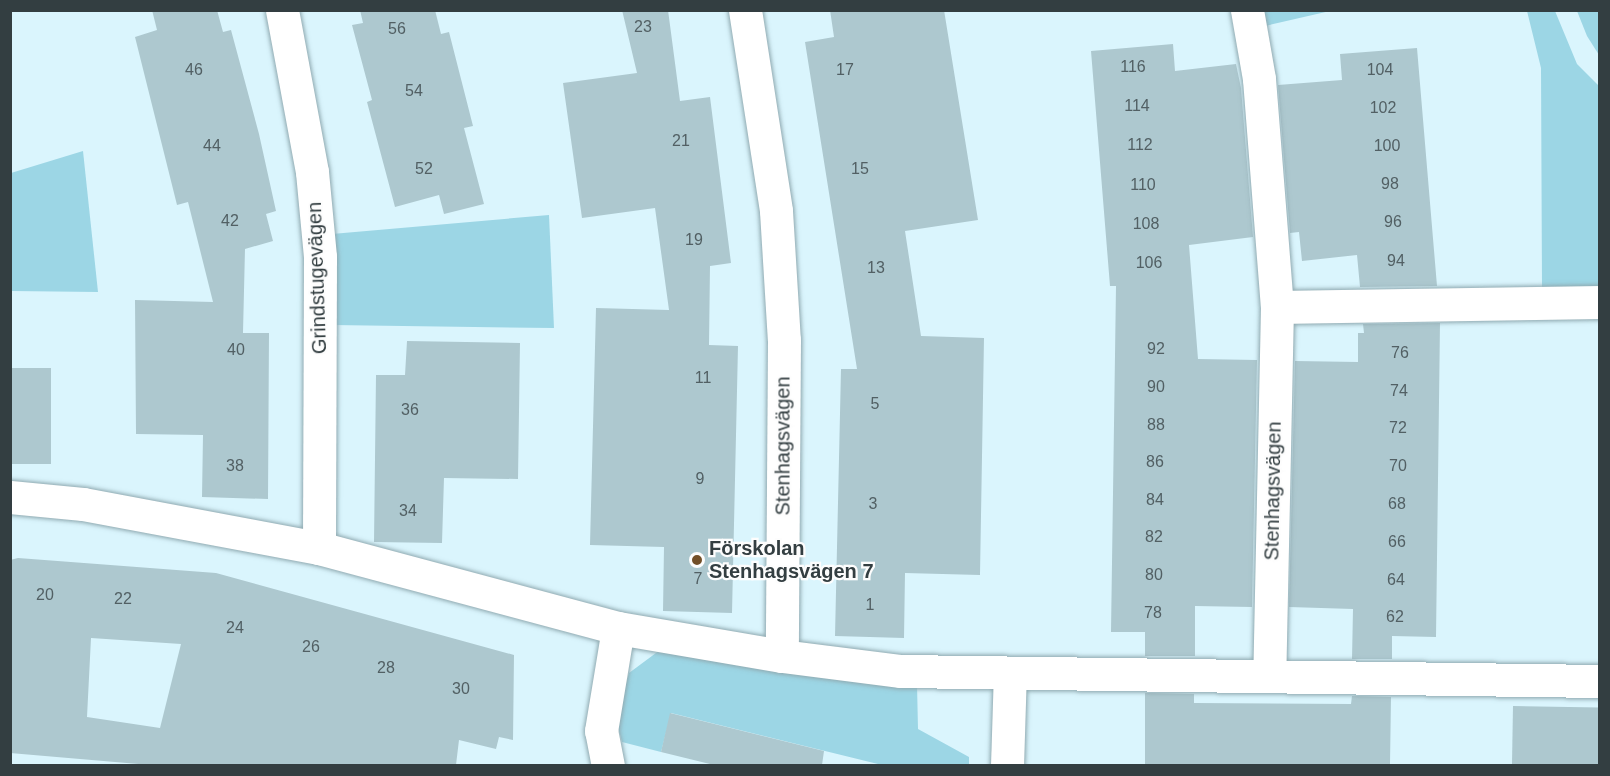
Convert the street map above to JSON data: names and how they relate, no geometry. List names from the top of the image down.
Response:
{
  "streets": {
    "street": ["Grindstugevägen", "Stenhagsvägen"]
  },
  "places": ["Förskolan Stenhagsvägen 7"],
  "house_numbers": [
    "23",
    "56",
    "116",
    "46",
    "17",
    "104",
    "54",
    "114",
    "102",
    "21",
    "112",
    "44",
    "100",
    "52",
    "15",
    "98",
    "110",
    "42",
    "96",
    "108",
    "19",
    "94",
    "106",
    "13",
    "92",
    "40",
    "76",
    "11",
    "90",
    "74",
    "5",
    "36",
    "88",
    "72",
    "86",
    "38",
    "70",
    "9",
    "84",
    "3",
    "68",
    "34",
    "82",
    "66",
    "80",
    "7",
    "64",
    "20",
    "22",
    "1",
    "78",
    "62",
    "24",
    "26",
    "28",
    "30"
  ]
}
